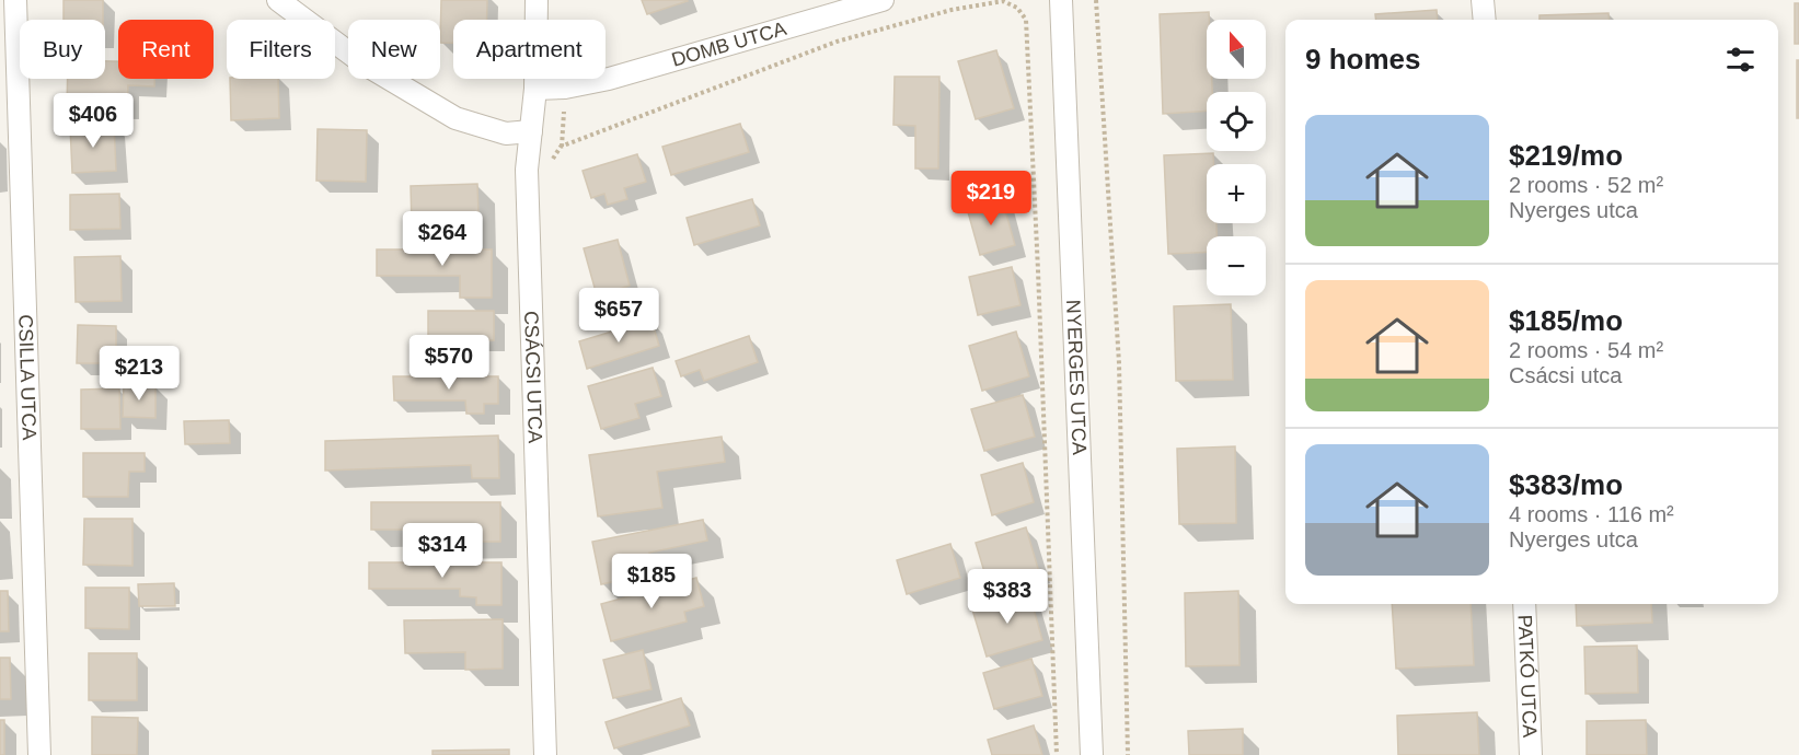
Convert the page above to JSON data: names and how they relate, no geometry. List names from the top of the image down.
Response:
{
  "streets": {
    "street": [
      "DOMB UTCA",
      "CSILLA UTCA",
      "CSÁCSI UTCA",
      "NYERGES UTCA",
      "PATKÓ UTCA"
    ]
  },
  "crossings": [
    ["DOMB UTCA", "CSÁCSI UTCA"]
  ],
  "north": "top",
  "page": {
    "map_buttons": ["+", "−"],
    "chip": [
      "Buy",
      "Rent",
      "Filters",
      "New",
      "Apartment"
    ],
    "heading": "9 homes",
    "price": [
      "$406",
      "$219",
      "$264",
      "$657",
      "$570",
      "$213",
      "$314",
      "$185",
      "$383"
    ],
    "list": [
      {
        "name": "$219/mo",
        "note": "2 rooms · 52 m² · Nyerges utca"
      },
      {
        "name": "$185/mo",
        "note": "2 rooms · 54 m² · Csácsi utca"
      },
      {
        "name": "$383/mo",
        "note": "4 rooms · 116 m² · Nyerges utca"
      }
    ]
  }
}
